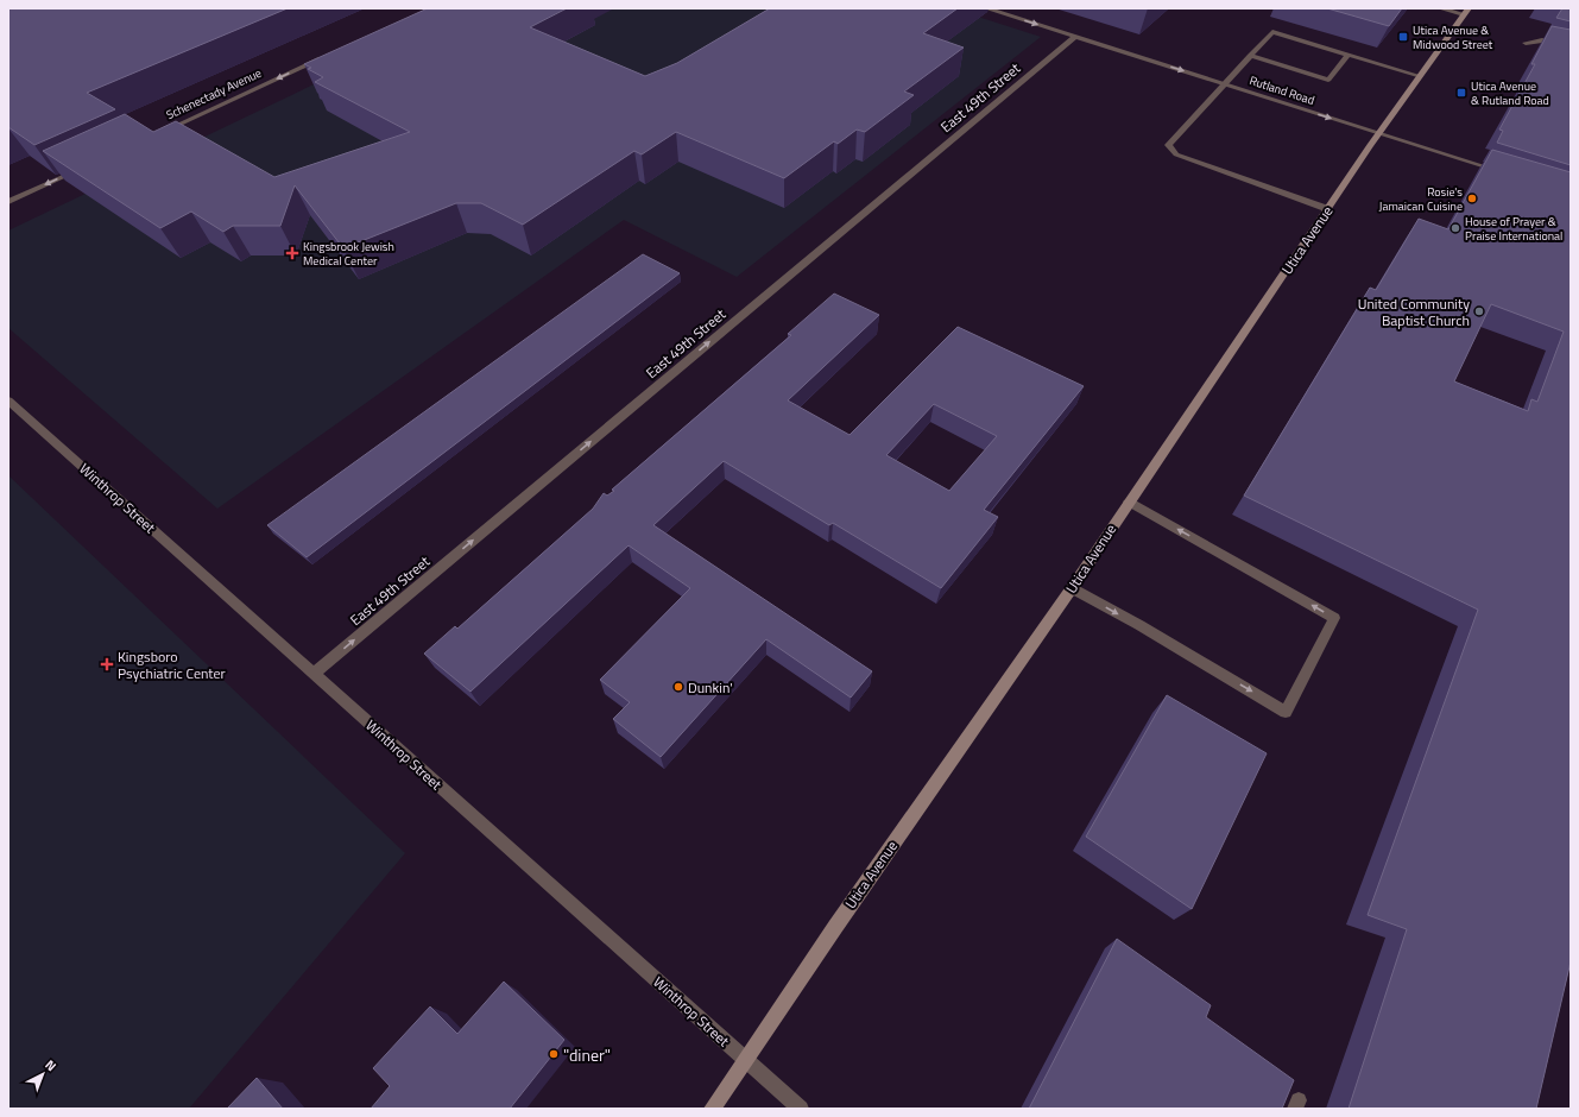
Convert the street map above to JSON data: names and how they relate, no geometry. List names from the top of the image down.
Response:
{
  "streets": {
    "main road": ["Utica Avenue"],
    "street": [
      "Rutland Road",
      "Schenectady Avenue",
      "East 49th Street",
      "Winthrop Street"
    ]
  },
  "crossings": [
    ["Rutland Road", "East 49th Street"],
    ["Rutland Road", "Utica Avenue"],
    ["East 49th Street", "Winthrop Street"],
    ["Utica Avenue", "Winthrop Street"]
  ],
  "one_way": ["Rutland Road", "Schenectady Avenue", "East 49th Street"],
  "places": {
    "transit": ["Utica Avenue & Midwood Street", "Utica Avenue & Rutland Road"],
    "other": [
      "Rosie's Jamaican Cuisine",
      "House of Prayer & Praise International",
      "United Community Baptist Church",
      "Dunkin'",
      "\"diner\""
    ],
    "health": ["Kingsbrook Jewish Medical Center", "Kingsboro Psychiatric Center"]
  },
  "north": "top right"
}
